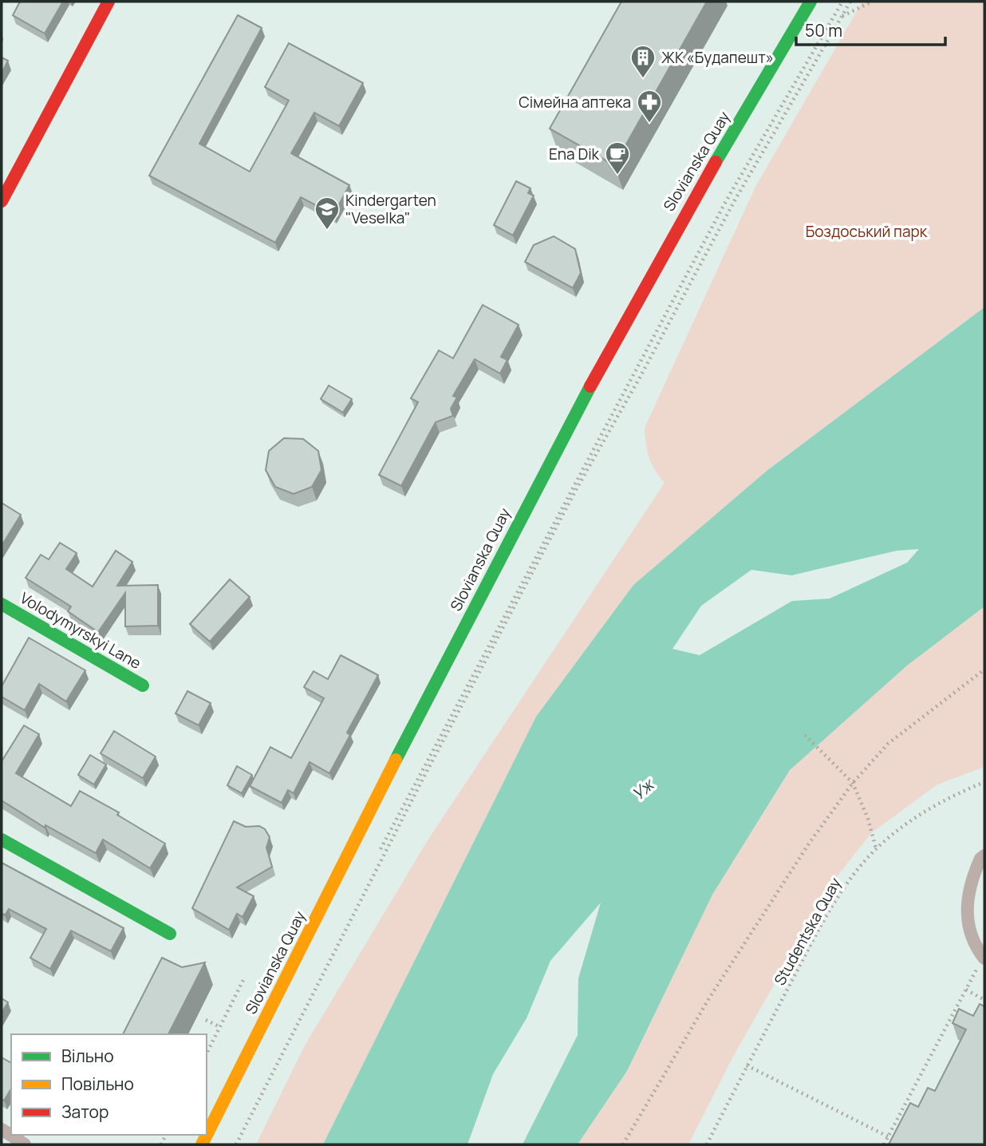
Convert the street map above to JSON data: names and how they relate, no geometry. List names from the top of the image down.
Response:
{
  "streets": {
    "street": ["Slovianska Quay", "Volodymyrskyi Lane"],
    "path": ["Studentska Quay"]
  },
  "water": ["Уж"],
  "parks": ["Боздоський парк"],
  "places": {
    "building": ["ЖК «Будапешт»"],
    "pharmacy": ["Сімейна аптека"],
    "cafe": ["Ena Dik"],
    "school or university": ["Kindergarten \"Veselka\""]
  },
  "legend": ["Вільно", "Повільно", "Затор"],
  "scale_bar": "50 m"
}
